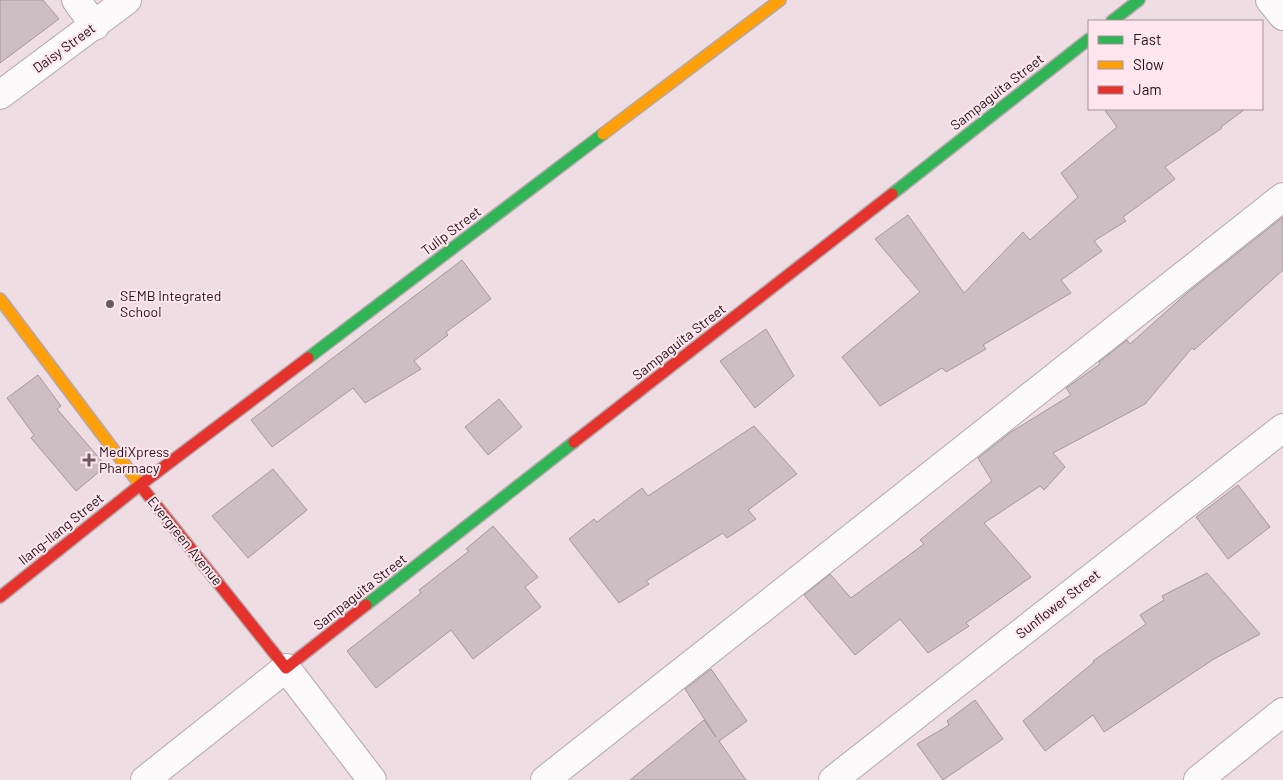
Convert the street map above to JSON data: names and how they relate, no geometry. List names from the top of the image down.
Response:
{
  "streets": {
    "street": [
      "Daisy Street",
      "Sampaguita Street",
      "Tulip Street",
      "Ilang-Ilang Street",
      "Evergreen Avenue",
      "Sunflower Street"
    ]
  },
  "crossings": [
    ["Sampaguita Street", "Evergreen Avenue"],
    ["Tulip Street", "Ilang-Ilang Street"],
    ["Tulip Street", "Evergreen Avenue"],
    ["Ilang-Ilang Street", "Evergreen Avenue"]
  ],
  "places": {
    "other": ["SEMB Integrated School"],
    "health": ["MediXpress Pharmacy"]
  },
  "legend": ["Fast", "Slow", "Jam"]
}
